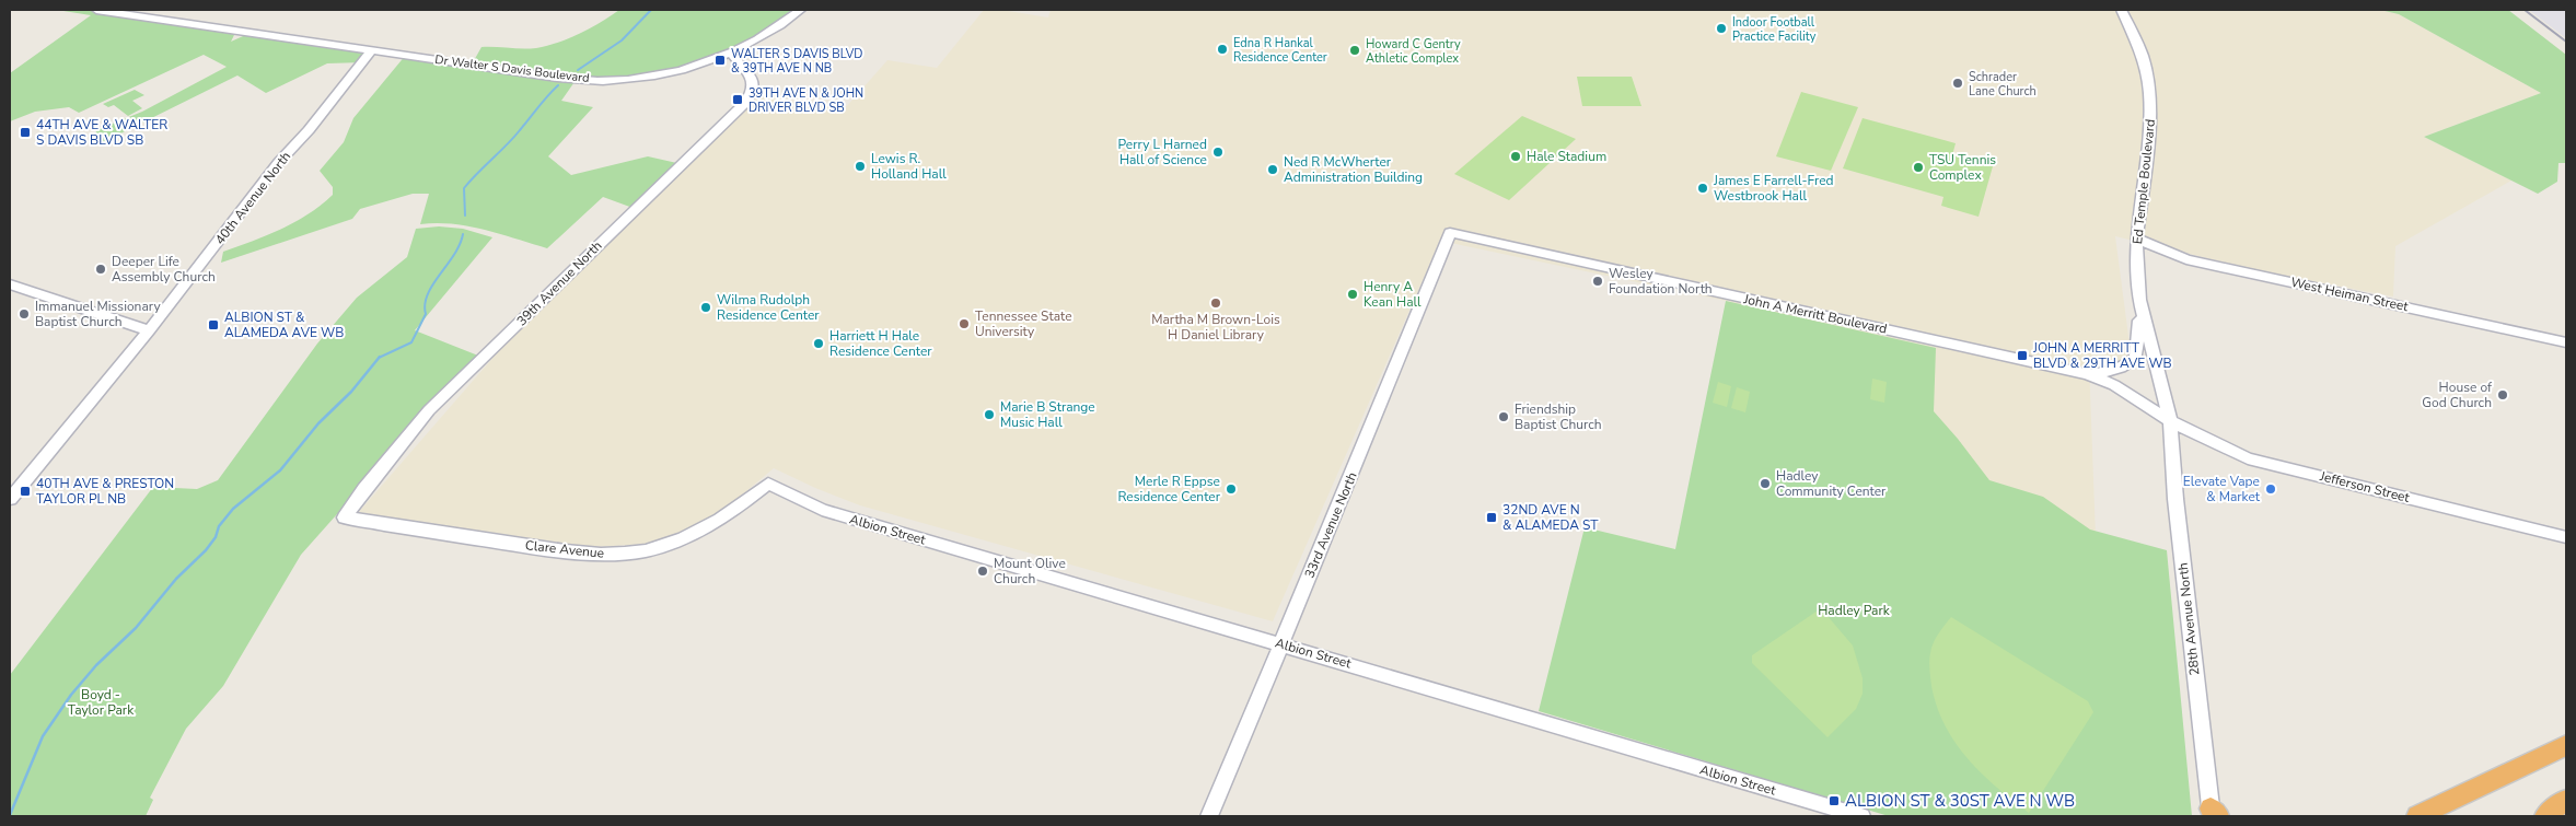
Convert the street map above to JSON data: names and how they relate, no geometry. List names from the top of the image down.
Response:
{
  "streets": {
    "street": [
      "Dr Walter S Davis Boulevard",
      "Ed Temple Boulevard",
      "40th Avenue North",
      "39th Avenue North",
      "West Heiman Street",
      "John A Merritt Boulevard",
      "Jefferson Street",
      "33rd Avenue North",
      "Albion Street",
      "Clare Avenue",
      "28th Avenue North"
    ]
  },
  "crossings": [
    ["Dr Walter S Davis Boulevard", "40th Avenue North"],
    ["Dr Walter S Davis Boulevard", "39th Avenue North"],
    ["Ed Temple Boulevard", "West Heiman Street"],
    ["Ed Temple Boulevard", "John A Merritt Boulevard"],
    ["Ed Temple Boulevard", "Jefferson Street"],
    ["Ed Temple Boulevard", "28th Avenue North"],
    ["39th Avenue North", "Clare Avenue"],
    ["John A Merritt Boulevard", "Jefferson Street"],
    ["John A Merritt Boulevard", "33rd Avenue North"],
    ["John A Merritt Boulevard", "28th Avenue North"],
    ["Jefferson Street", "28th Avenue North"],
    ["33rd Avenue North", "Albion Street"],
    ["Albion Street", "Clare Avenue"]
  ],
  "parks": ["Hadley Park", "Boyd - Taylor Park"],
  "places": {
    "other": [
      "Indoor Football Practice Facility",
      "Edna R Hankal Residence Center",
      "Howard C Gentry Athletic Complex",
      "Schrader Lane Church",
      "Perry L Harned Hall of Science",
      "Hale Stadium",
      "Lewis R. Holland Hall",
      "TSU Tennis Complex",
      "Ned R McWherter Administration Building",
      "James E Farrell-Fred Westbrook Hall",
      "Deeper Life Assembly Church",
      "Wesley Foundation North",
      "Henry A Kean Hall",
      "Martha M Brown-Lois H Daniel Library",
      "Wilma Rudolph Residence Center",
      "Immanuel Missionary Baptist Church",
      "Tennessee State University",
      "Harriett H Hale Residence Center",
      "House of God Church",
      "Marie B Strange Music Hall",
      "Friendship Baptist Church",
      "Hadley Community Center",
      "Merle R Eppse Residence Center",
      "Elevate Vape & Market",
      "Mount Olive Church"
    ],
    "transit": [
      "WALTER S DAVIS BLVD & 39TH AVE N NB",
      "39TH AVE N & JOHN DRIVER BLVD SB",
      "44TH AVE & WALTER S DAVIS BLVD SB",
      "ALBION ST & ALAMEDA AVE WB",
      "JOHN A MERRITT BLVD & 29TH AVE WB",
      "40TH AVE & PRESTON TAYLOR PL NB",
      "32ND AVE N & ALAMEDA ST",
      "ALBION ST & 30ST AVE N WB"
    ]
  }
}
